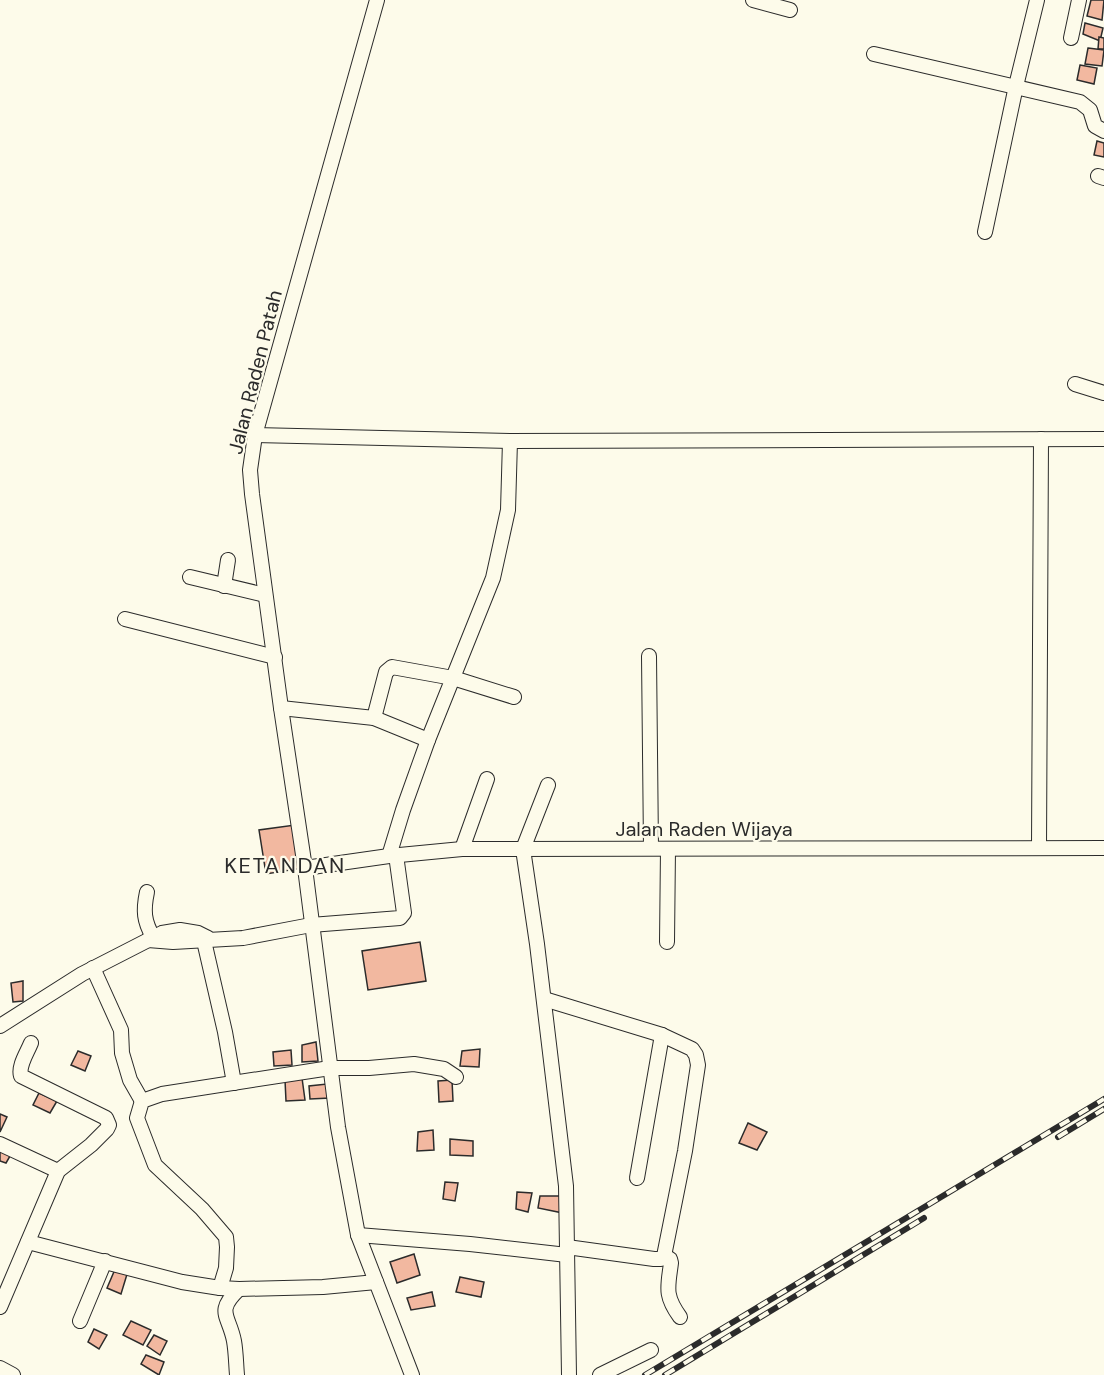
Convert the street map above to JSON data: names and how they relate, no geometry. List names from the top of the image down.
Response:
{
  "streets": {
    "street": ["Jalan Raden Patah", "Jalan Raden Wijaya"]
  },
  "crossings": [
    ["Jalan Raden Patah", "Jalan Raden Wijaya"]
  ],
  "districts": ["KETANDAN"]
}
